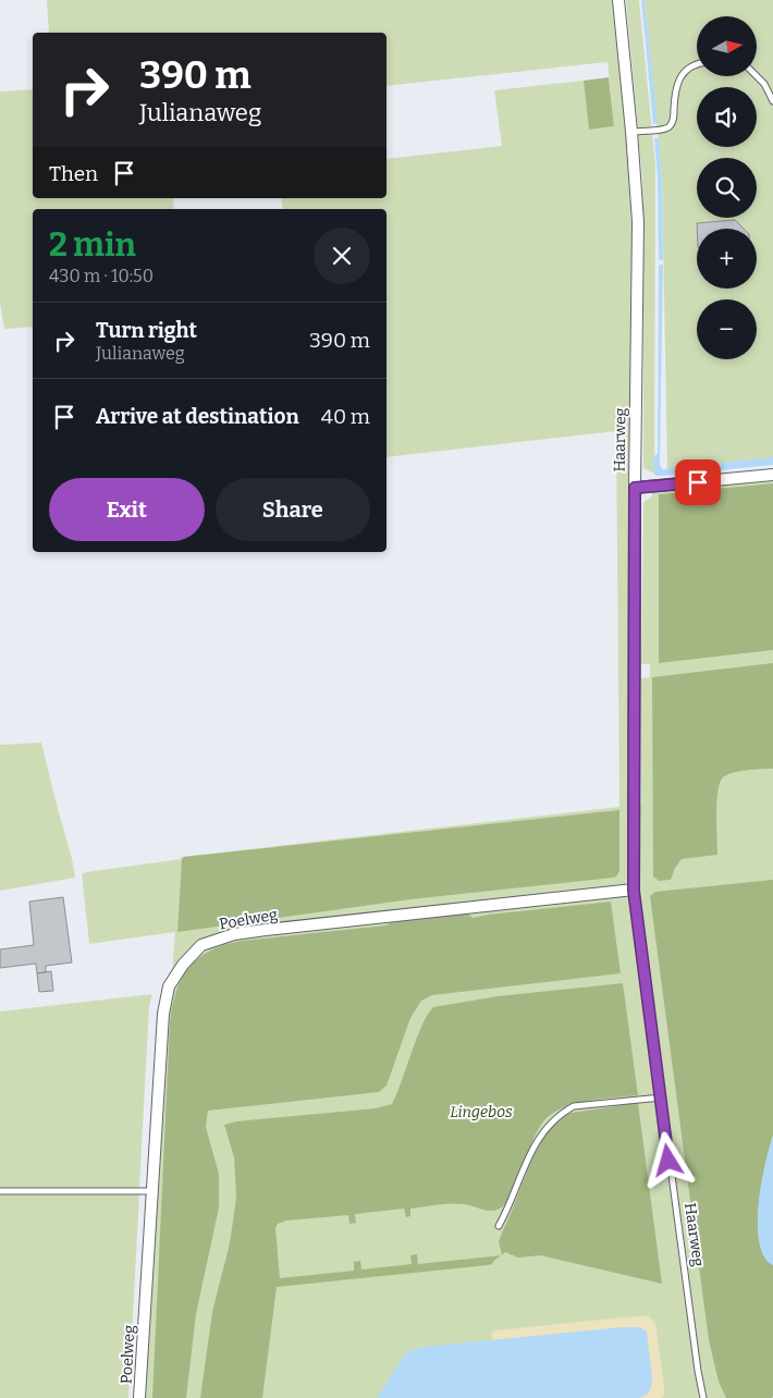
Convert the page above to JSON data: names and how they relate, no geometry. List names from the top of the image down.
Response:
{
  "streets": {
    "street": ["Haarweg", "Poelweg"]
  },
  "crossings": [
    ["Haarweg", "Poelweg"]
  ],
  "parks": ["Lingebos"],
  "north": "right",
  "page": {
    "map_buttons": ["+", "−"],
    "turn": ["390 m", "Julianaweg"],
    "then": "Then",
    "heading": ["2 min", "430 m · 10:50"],
    "list": [
      {
        "name": "Turn right",
        "note": "Julianaweg",
        "value": "390 m"
      },
      {
        "name": "Arrive at destination",
        "value": "40 m"
      }
    ],
    "buttons": ["Exit", "Share"]
  }
}
